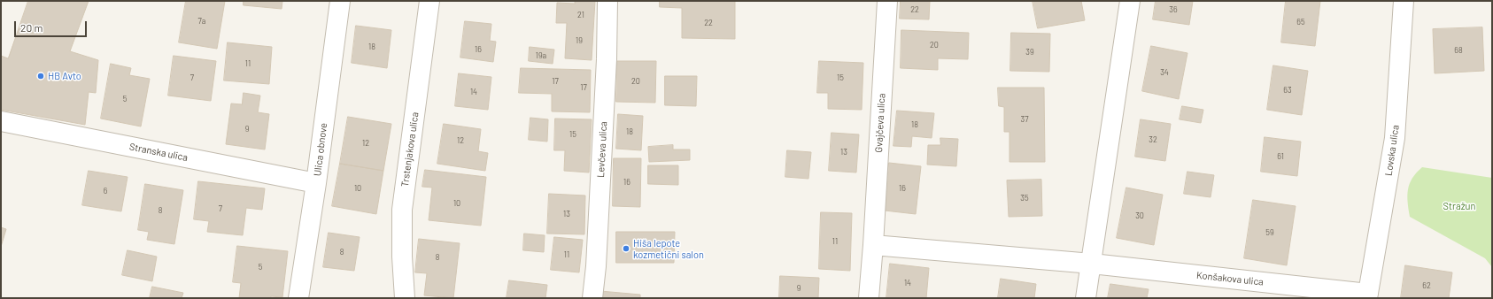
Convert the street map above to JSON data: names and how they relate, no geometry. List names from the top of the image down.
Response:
{
  "streets": {
    "street": [
      "Gvajčeva ulica",
      "Ulica obnove",
      "Trstenjakova ulica",
      "Levčeva ulica",
      "Lovska ulica",
      "Stranska ulica",
      "Konšakova ulica"
    ]
  },
  "crossings": [
    ["Ulica obnove", "Stranska ulica"],
    ["Lovska ulica", "Konšakova ulica"]
  ],
  "parks": ["Stražun"],
  "places": ["HB Avto", "Hiša lepote kozmetični salon"],
  "house_numbers": [
    "22",
    "36",
    "21",
    "7a",
    "65",
    "22",
    "19",
    "20",
    "18",
    "16",
    "68",
    "39",
    "19a",
    "11",
    "34",
    "7",
    "15",
    "17",
    "20",
    "17",
    "63",
    "14",
    "5",
    "37",
    "18",
    "9",
    "18",
    "15",
    "32",
    "12",
    "12",
    "13",
    "61",
    "16",
    "10",
    "16",
    "6",
    "35",
    "10",
    "7",
    "8",
    "13",
    "30",
    "59",
    "11",
    "8",
    "11",
    "8",
    "5",
    "14",
    "62",
    "9"
  ],
  "scale_bar": "20 m"
}
